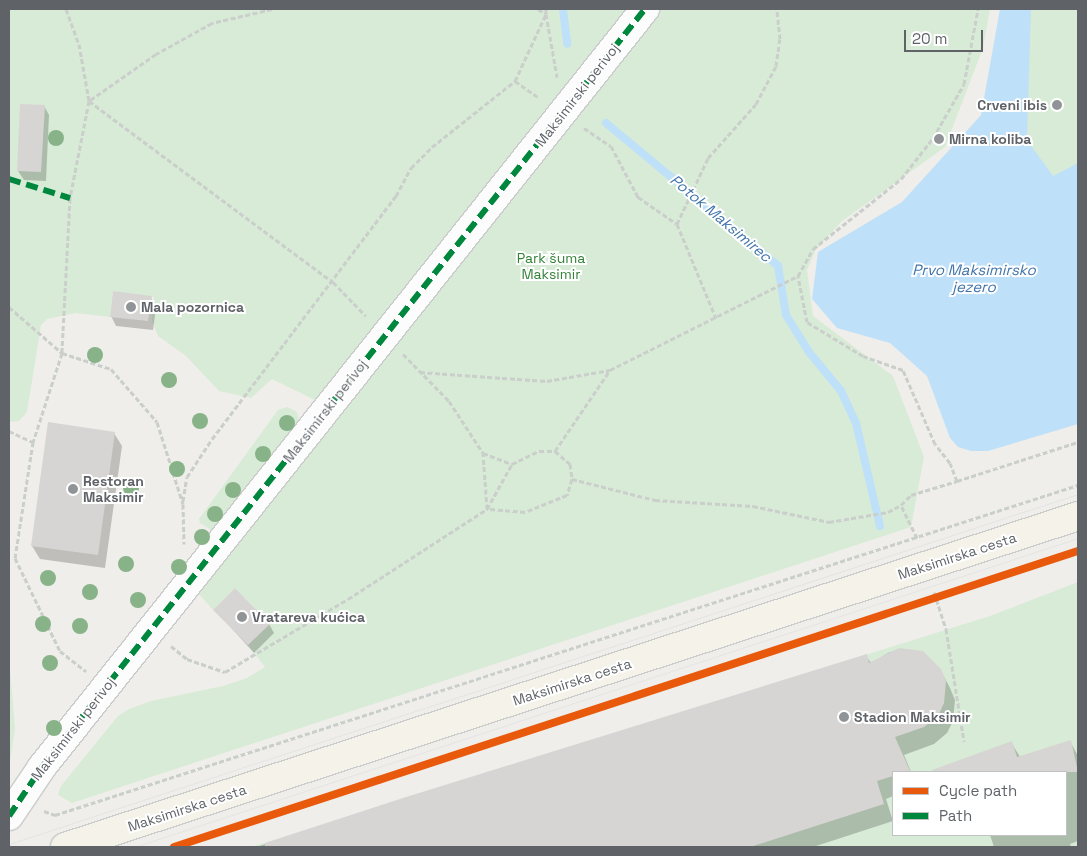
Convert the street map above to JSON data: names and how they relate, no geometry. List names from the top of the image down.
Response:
{
  "streets": {
    "main road": ["Maksimirska cesta"],
    "street": ["Maksimirski perivoj"]
  },
  "water": ["Potok Maksimirec", "Prvo Maksimirsko jezero"],
  "parks": ["Park šuma Maksimir"],
  "places": [
    "Crveni ibis",
    "Mirna koliba",
    "Mala pozornica",
    "Restoran Maksimir",
    "Vratareva kućica",
    "Stadion Maksimir"
  ],
  "legend": ["Cycle path", "Path"],
  "scale_bar": "20 m"
}
